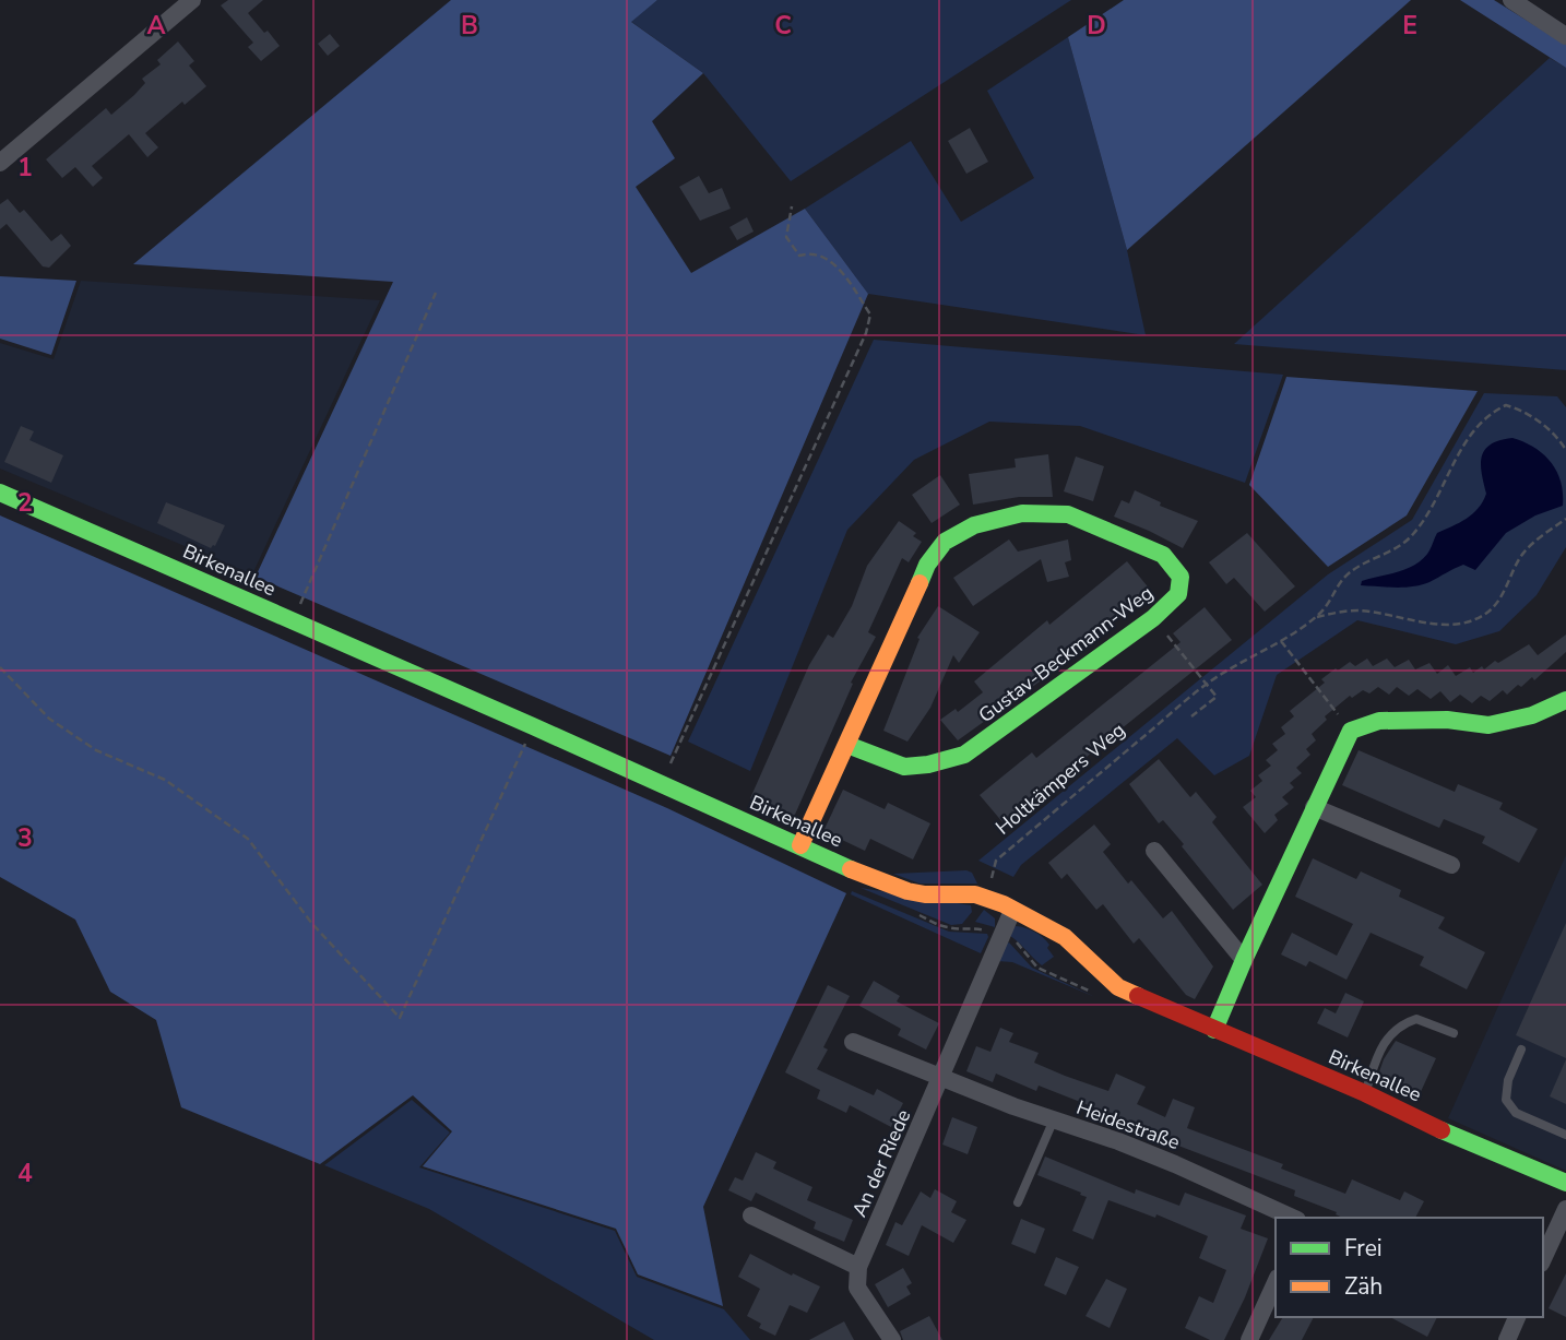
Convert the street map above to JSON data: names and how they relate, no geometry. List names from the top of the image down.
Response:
{
  "streets": {
    "street": [
      "Birkenallee",
      "Gustav-Beckmann-Weg",
      "Heidestraße",
      "An der Riede"
    ],
    "path": ["Holtkämpers Weg"]
  },
  "crossings": [
    ["Birkenallee", "Gustav-Beckmann-Weg"],
    ["Birkenallee", "Holtkämpers Weg"],
    ["Birkenallee", "An der Riede"],
    ["Heidestraße", "An der Riede"]
  ],
  "legend": ["Frei", "Zäh"],
  "grid": {
    "columns": [
      "A",
      "B",
      "C",
      "D",
      "E"
    ],
    "rows": [
      "1",
      "2",
      "3",
      "4"
    ]
  }
}
